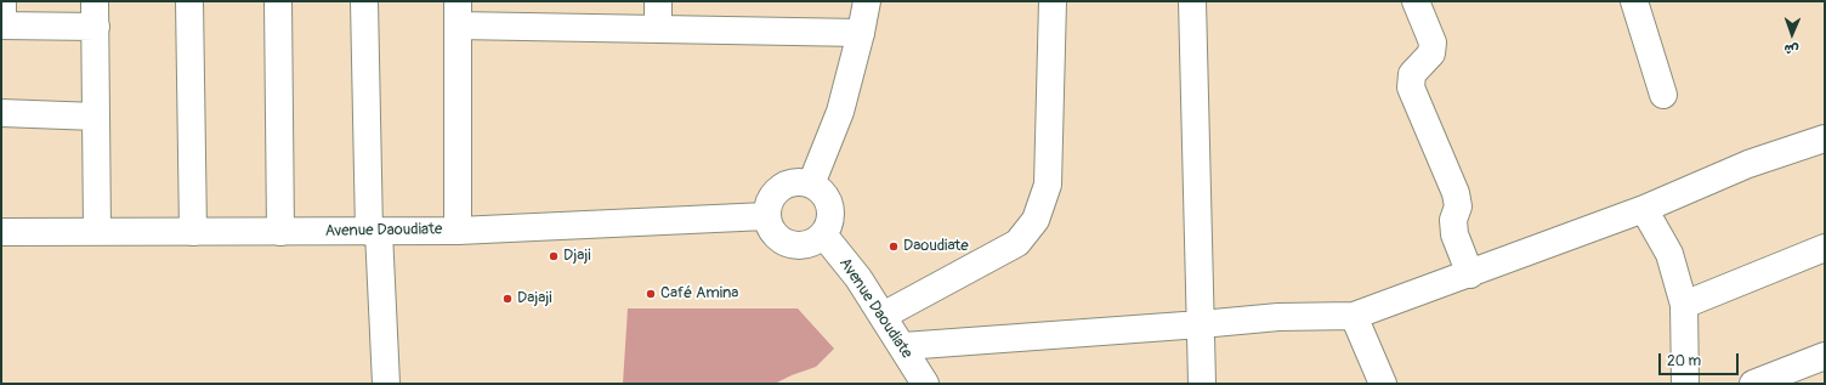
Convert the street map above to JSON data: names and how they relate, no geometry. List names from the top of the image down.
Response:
{
  "streets": {
    "street": ["Avenue Daoudiate"]
  },
  "places": [
    "Daoudiate",
    "Djaji",
    "Café Amina",
    "Dajaji"
  ],
  "scale_bar": "20 m",
  "north": "bottom"
}
